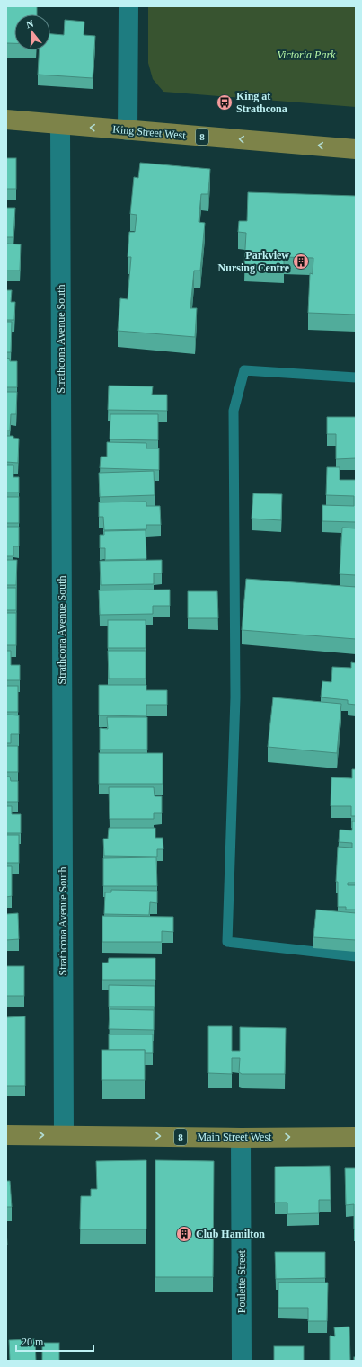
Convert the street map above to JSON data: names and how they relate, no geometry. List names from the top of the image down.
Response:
{
  "streets": {
    "main road": ["King Street West", "8", "Main Street West"],
    "street": ["Strathcona Avenue South", "Poulette Street"]
  },
  "crossings": [
    ["King Street West", "Strathcona Avenue South"],
    ["Strathcona Avenue South", "Main Street West"],
    ["Main Street West", "Poulette Street"]
  ],
  "one_way": ["King Street West", "Main Street West"],
  "parks": ["Victoria Park"],
  "places": {
    "bus stop": ["King at Strathcona"],
    "building": ["Parkview Nursing Centre", "Club Hamilton"]
  },
  "scale_bar": "20 m",
  "north": "top"
}
